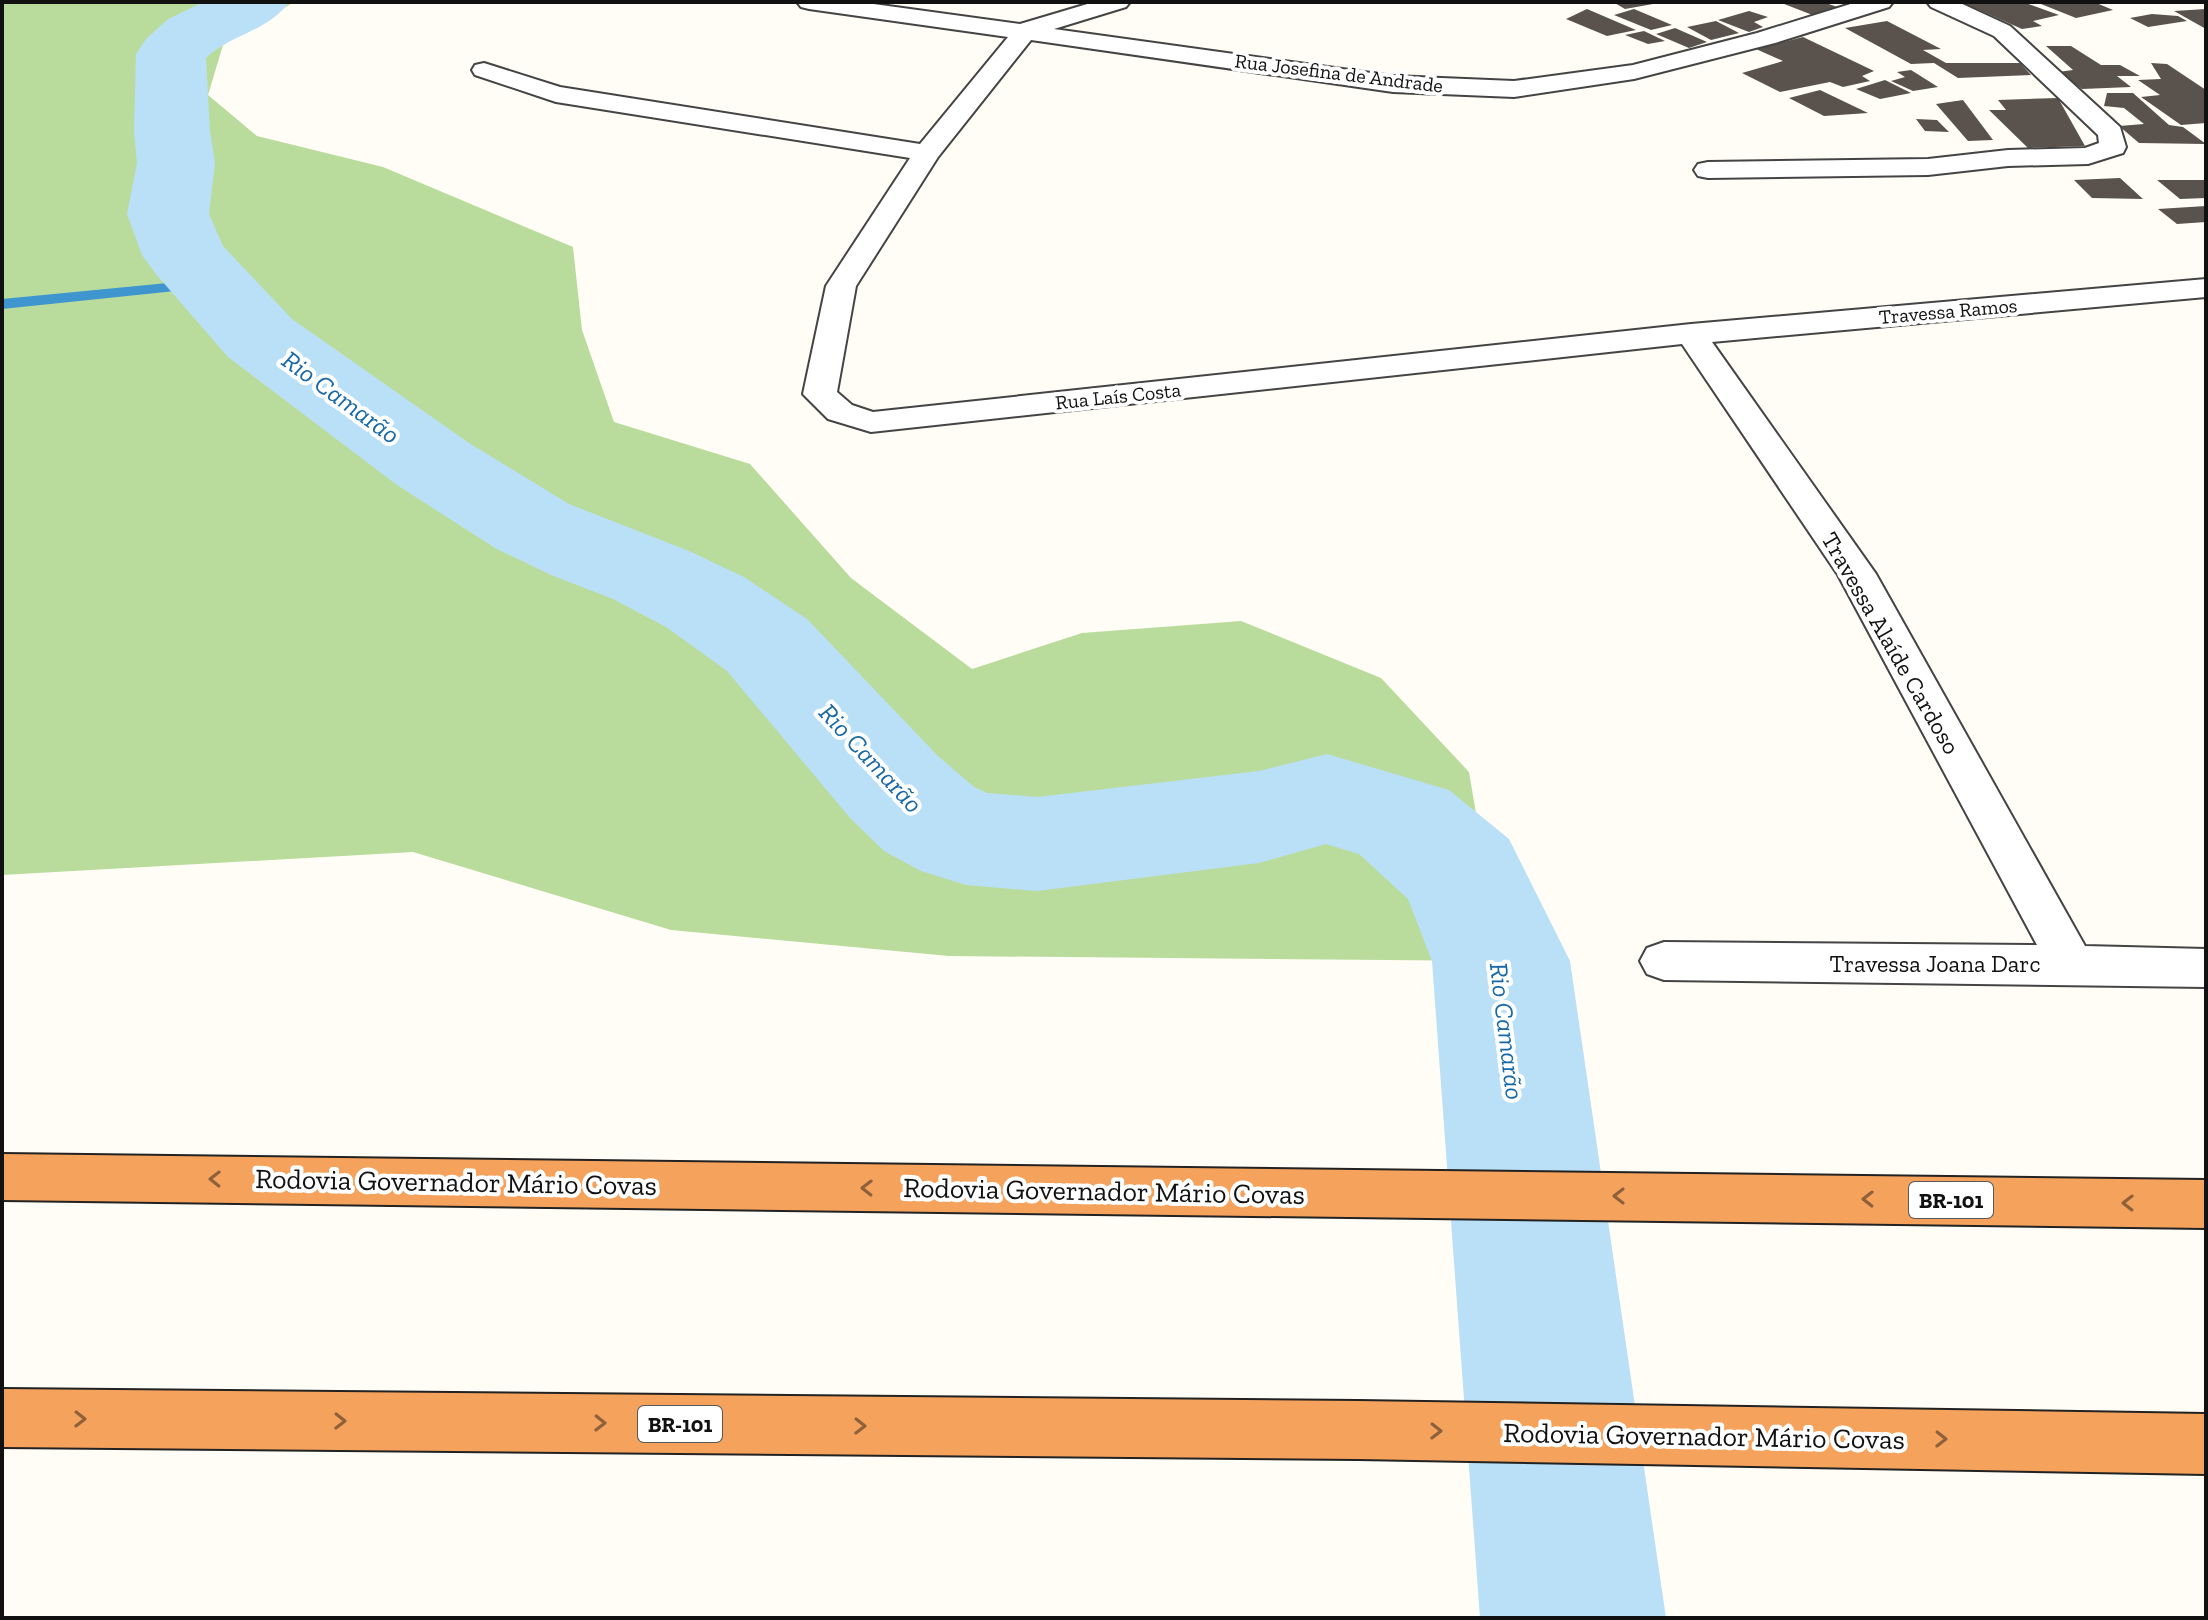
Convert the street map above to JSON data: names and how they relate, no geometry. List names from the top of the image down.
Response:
{
  "streets": {
    "highway": ["Rodovia Governador Mário Covas", "BR-101"],
    "street": [
      "Rua Josefina de Andrade",
      "Travessa Ramos",
      "Rua Laís Costa",
      "Travessa Alaíde Cardoso",
      "Travessa Joana Darc"
    ]
  },
  "crossings": [
    ["Rua Josefina de Andrade", "Rua Laís Costa"],
    ["Travessa Ramos", "Rua Laís Costa"],
    ["Travessa Ramos", "Travessa Alaíde Cardoso"],
    ["Rua Laís Costa", "Travessa Alaíde Cardoso"],
    ["Travessa Alaíde Cardoso", "Travessa Joana Darc"]
  ],
  "water": ["Rio Camarão"]
}
